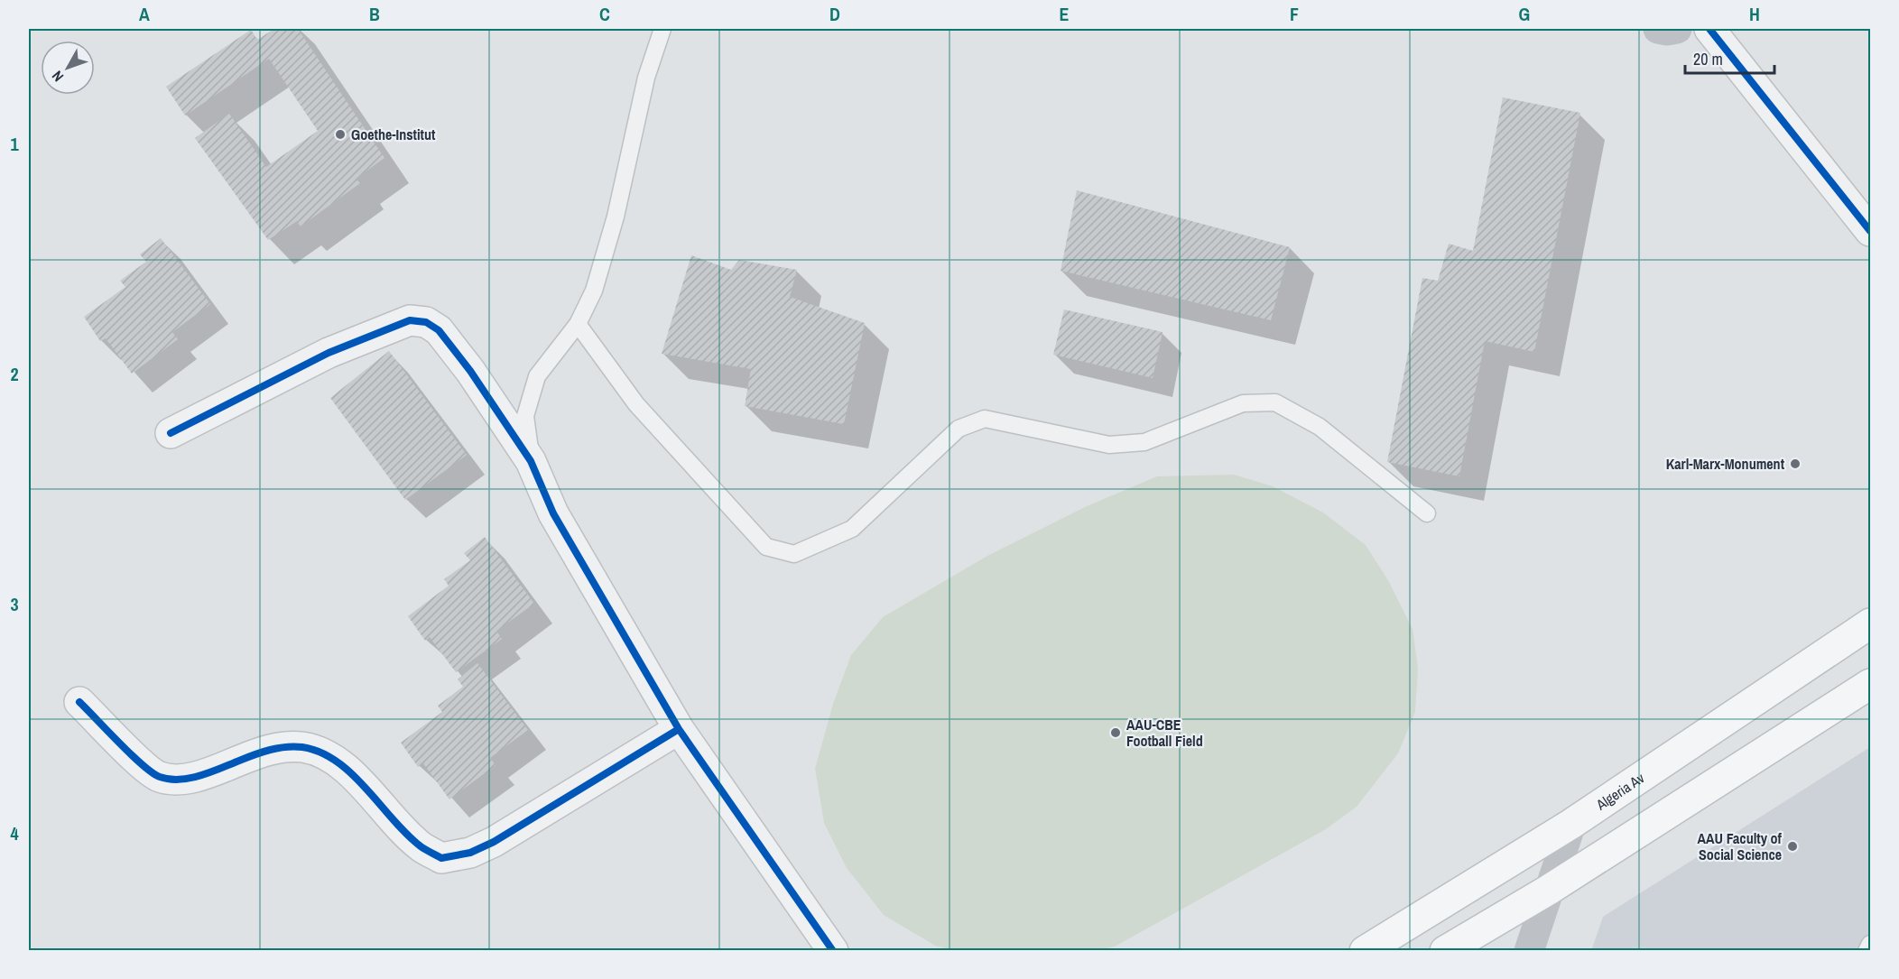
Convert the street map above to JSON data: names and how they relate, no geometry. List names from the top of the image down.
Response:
{
  "streets": {
    "main road": ["Algeria Av"]
  },
  "places": [
    "Goethe-Institut",
    "Karl-Marx-Monument",
    "AAU-CBE Football Field",
    "AAU Faculty of Social Science"
  ],
  "scale_bar": "20 m",
  "north": "bottom left",
  "grid": {
    "columns": [
      "A",
      "B",
      "C",
      "D",
      "E",
      "F",
      "G",
      "H"
    ],
    "rows": [
      "1",
      "2",
      "3",
      "4"
    ]
  }
}
